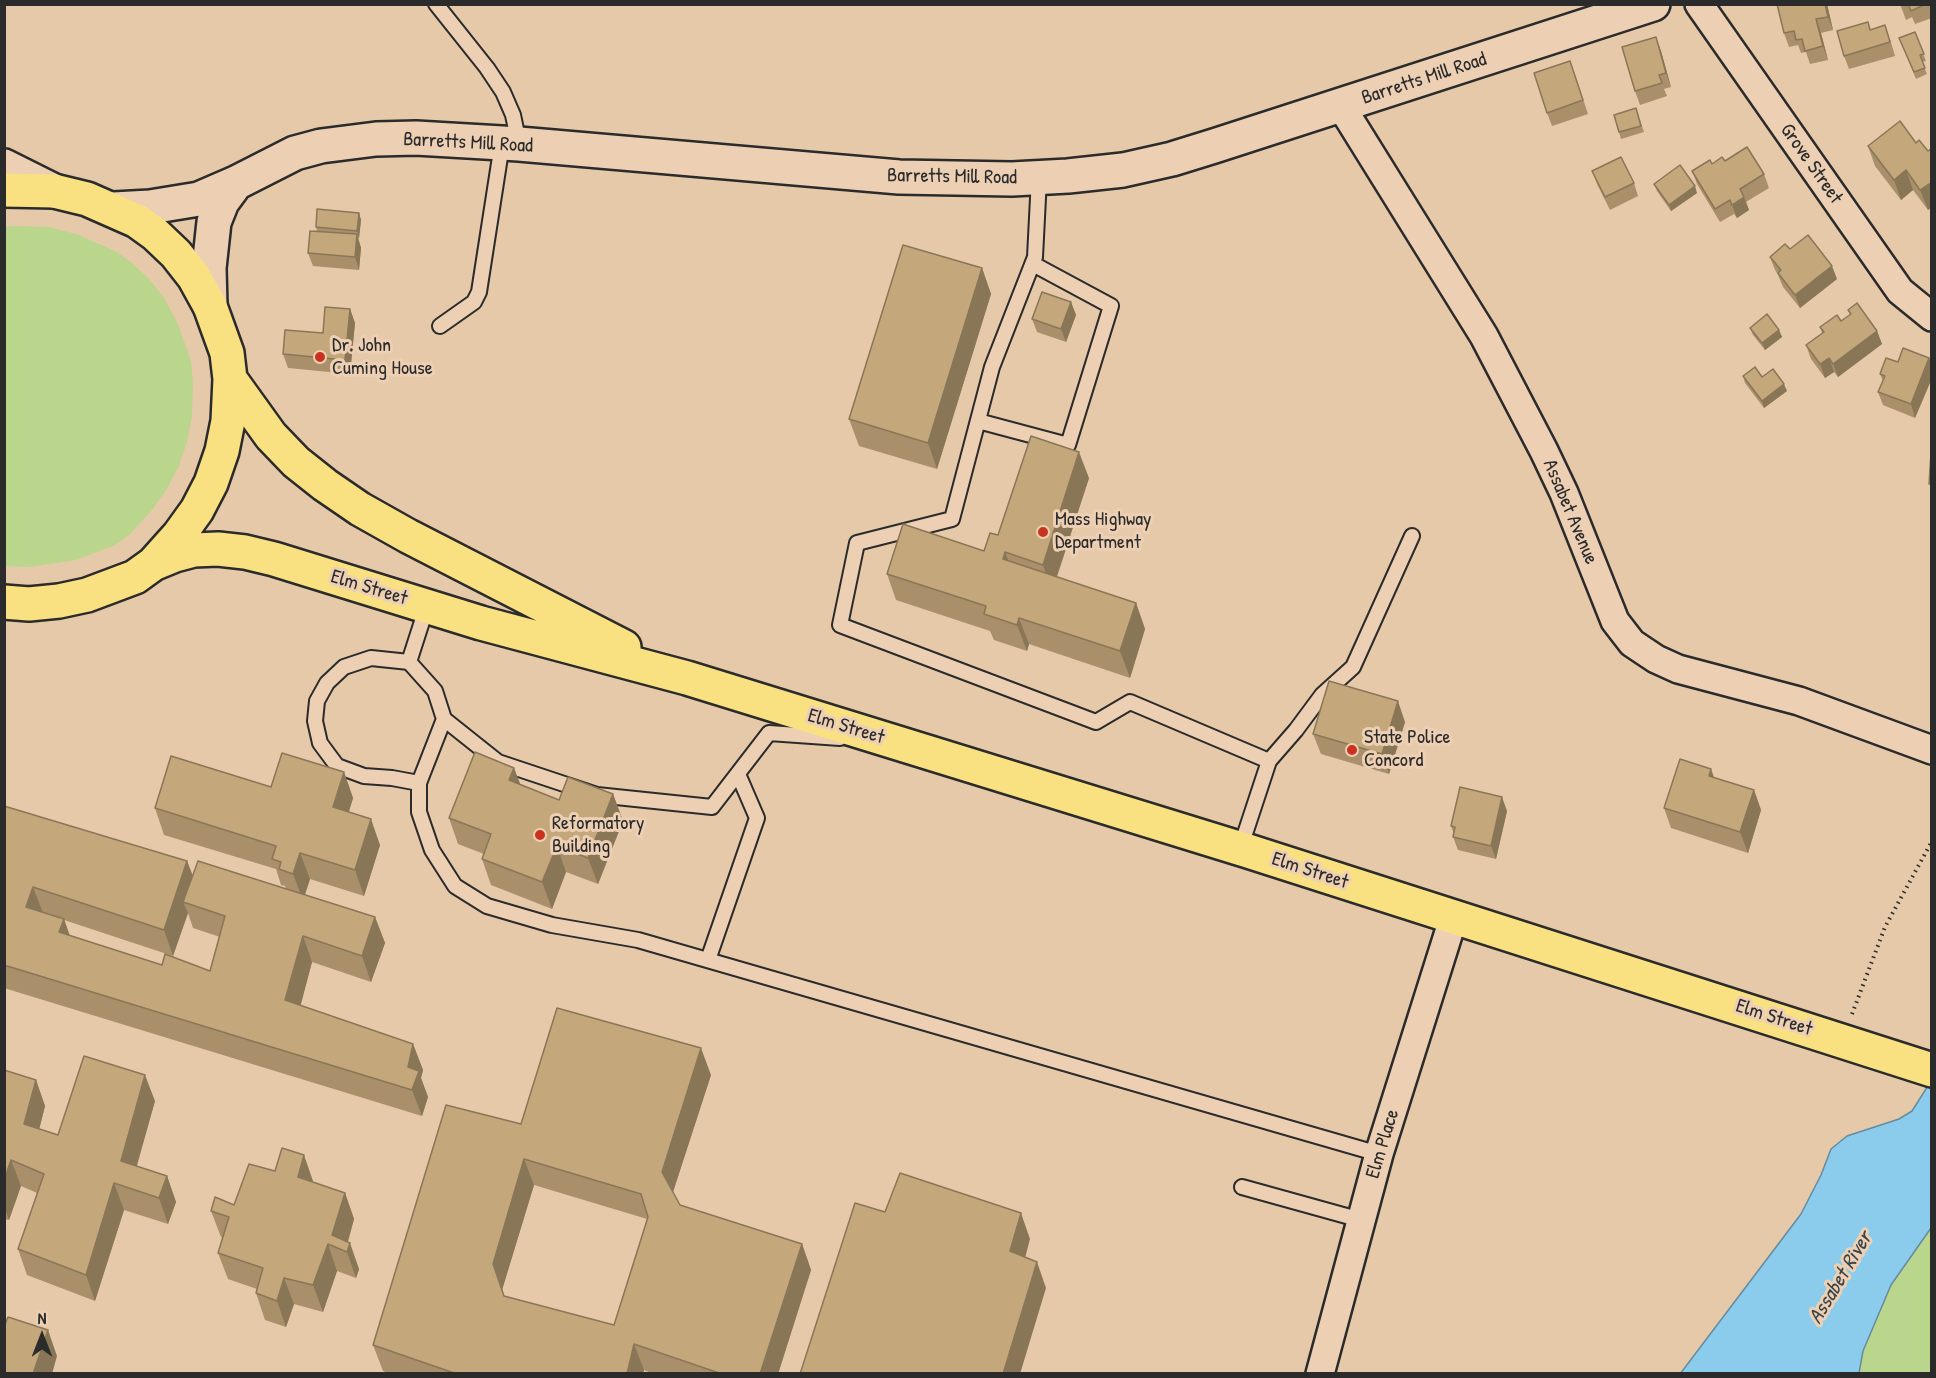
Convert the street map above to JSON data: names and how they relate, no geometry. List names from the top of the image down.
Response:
{
  "streets": {
    "highway": ["Elm Street"],
    "street": [
      "Barretts Mill Road",
      "Grove Street",
      "Assabet Avenue",
      "Elm Place"
    ]
  },
  "crossings": [
    ["Barretts Mill Road", "Assabet Avenue"],
    ["Elm Street", "Elm Place"]
  ],
  "water": ["Assabet River"],
  "places": [
    "Dr. John Cuming House",
    "Mass Highway Department",
    "State Police Concord",
    "Reformatory Building"
  ],
  "north": "top"
}
